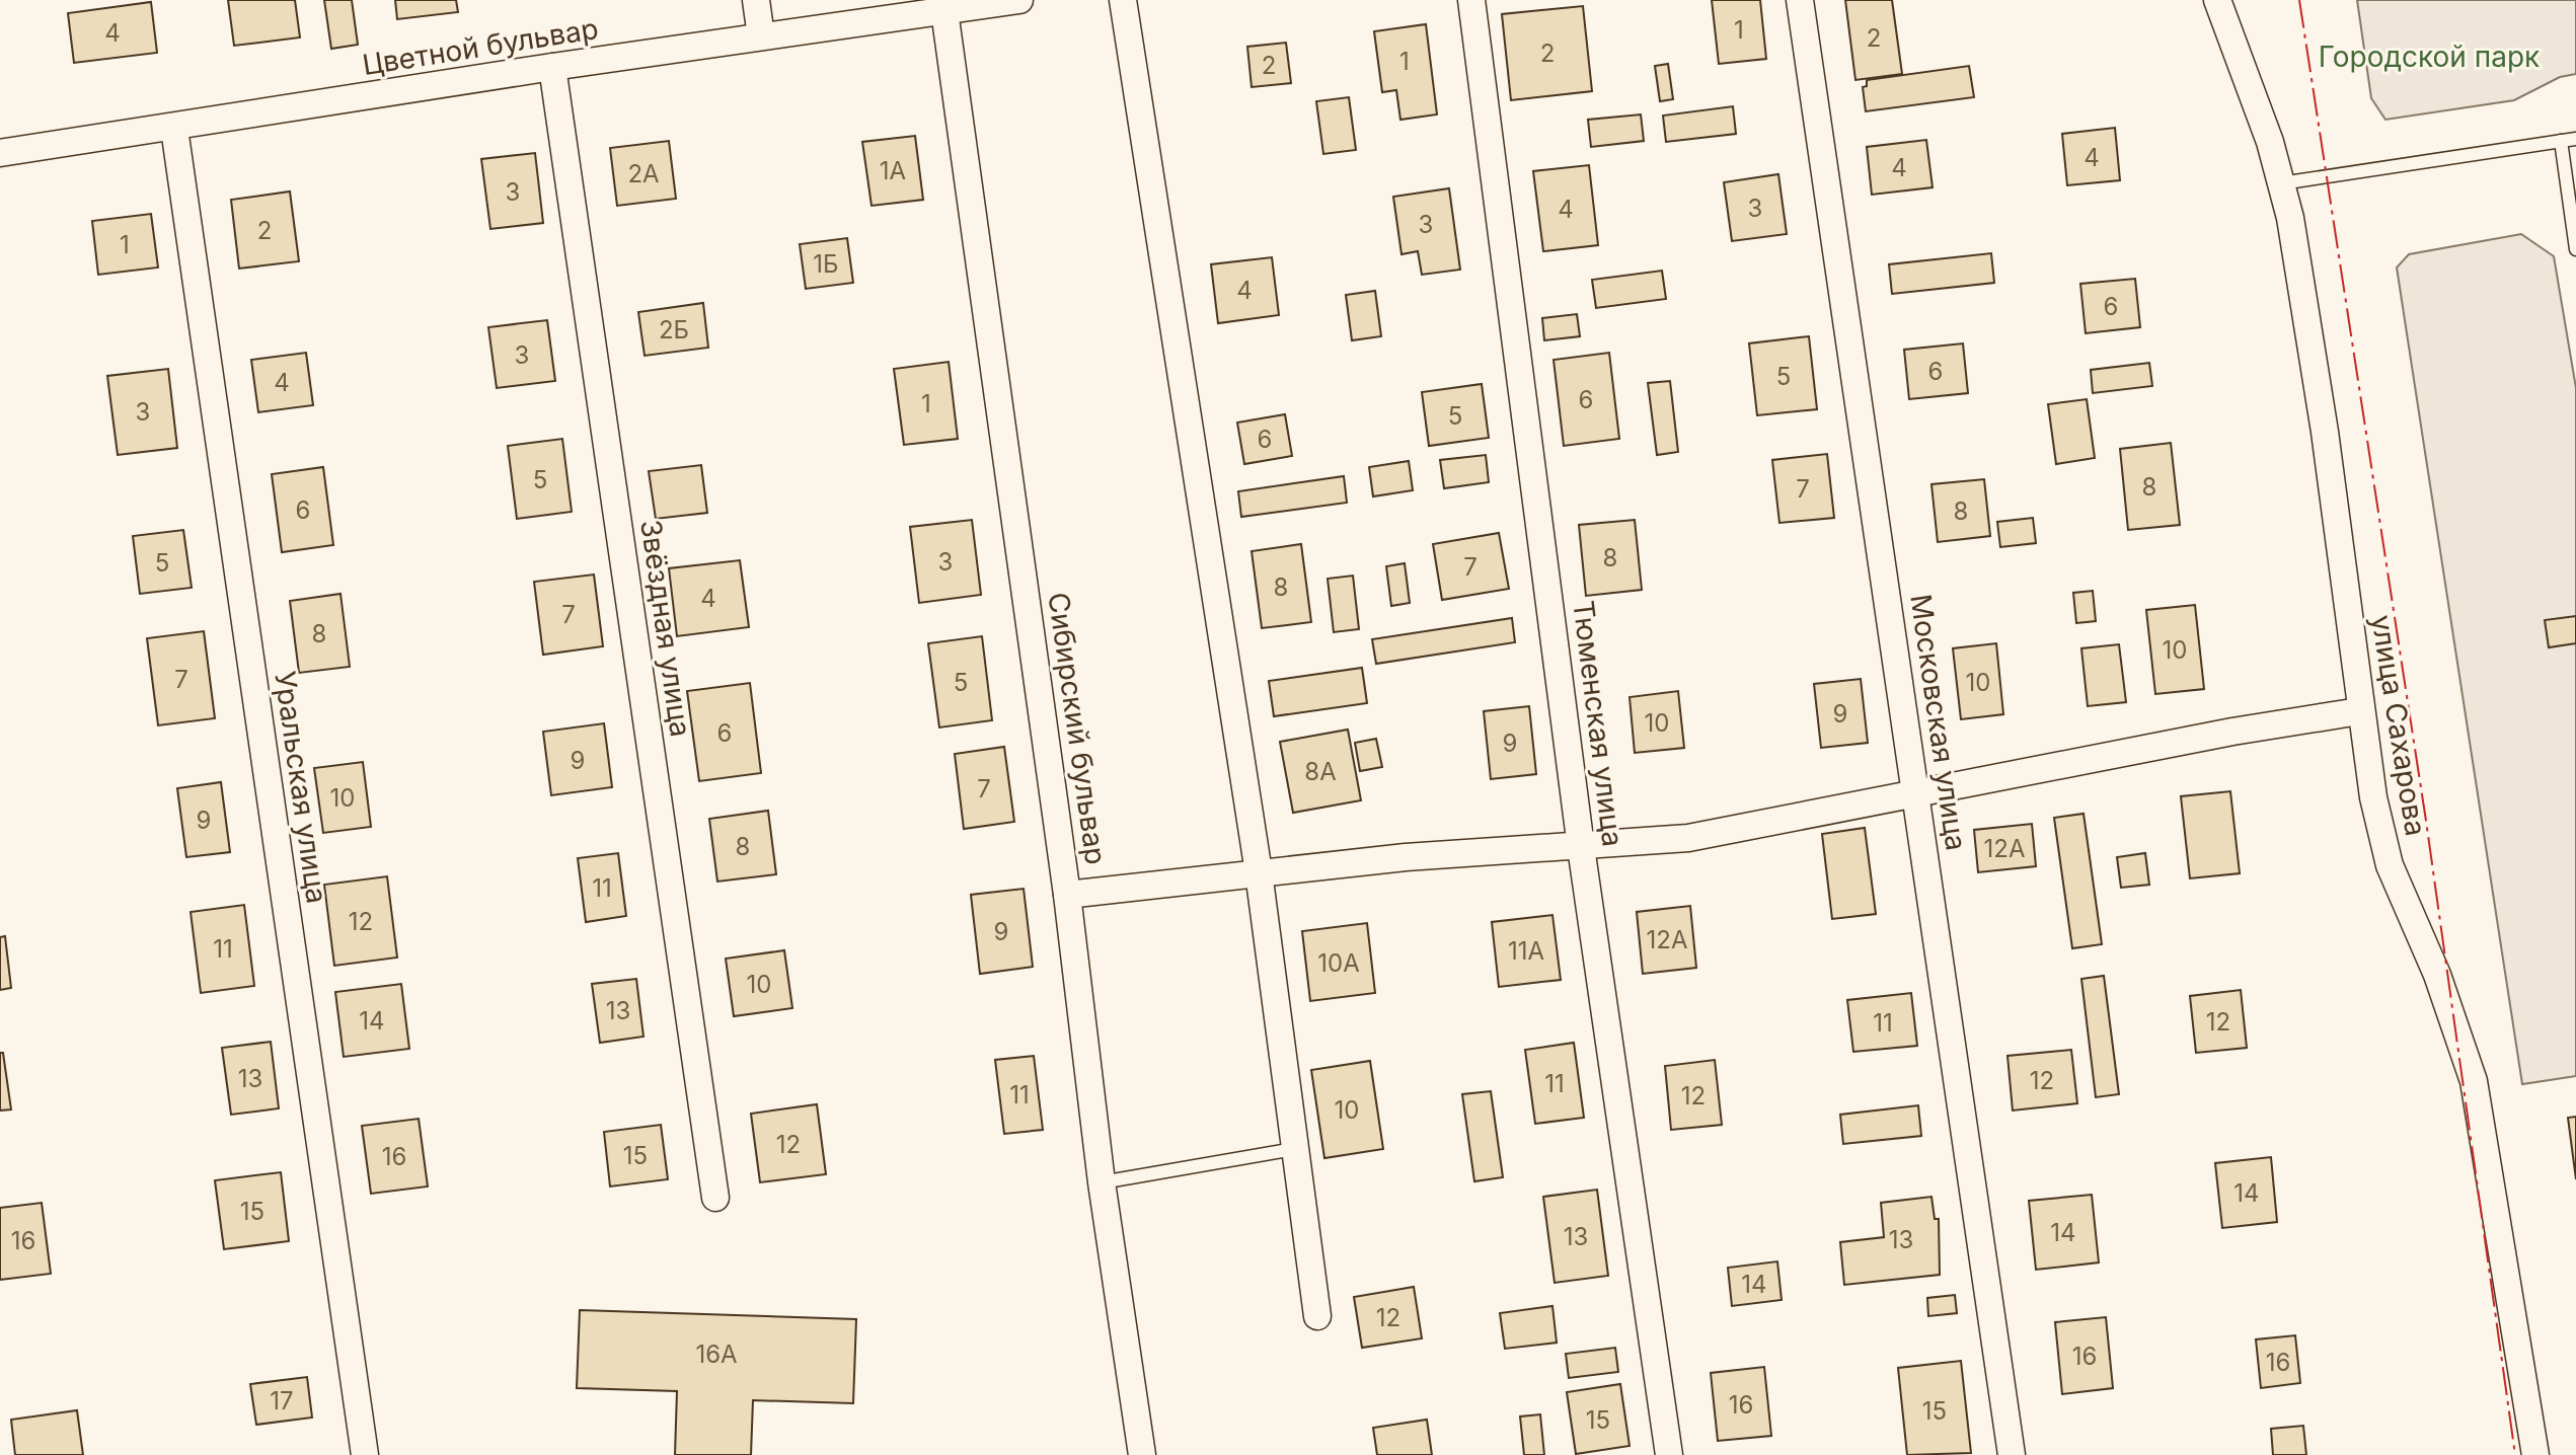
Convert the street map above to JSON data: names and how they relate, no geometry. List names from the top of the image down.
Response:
{
  "streets": {
    "street": [
      "Цветной бульвар",
      "Звёздная улица",
      "Московская улица",
      "Тюменская улица",
      "улица Сахарова",
      "Сибирский бульвар",
      "Уральская улица"
    ]
  },
  "crossings": [
    ["Цветной бульвар", "Звёздная улица"],
    ["Цветной бульвар", "Сибирский бульвар"],
    ["Цветной бульвар", "Уральская улица"]
  ],
  "parks": ["Городской парк"],
  "house_numbers": [
    "1",
    "4",
    "2",
    "2",
    "1",
    "2",
    "4",
    "4",
    "1А",
    "2А",
    "3",
    "3",
    "4",
    "3",
    "2",
    "1",
    "1Б",
    "4",
    "6",
    "2Б",
    "3",
    "6",
    "5",
    "4",
    "6",
    "1",
    "3",
    "5",
    "6",
    "5",
    "8",
    "7",
    "6",
    "8",
    "8",
    "3",
    "5",
    "7",
    "8",
    "4",
    "7",
    "8",
    "10",
    "7",
    "5",
    "10",
    "9",
    "10",
    "6",
    "9",
    "9",
    "8А",
    "7",
    "10",
    "9",
    "8",
    "12А",
    "11",
    "12",
    "9",
    "12А",
    "11",
    "11А",
    "10А",
    "10",
    "13",
    "14",
    "12",
    "11",
    "13",
    "12",
    "11",
    "11",
    "12",
    "10",
    "12",
    "15",
    "16",
    "14",
    "15",
    "14",
    "13",
    "13",
    "16",
    "14",
    "12",
    "16А",
    "16",
    "16",
    "17",
    "16",
    "15",
    "15"
  ]
}
